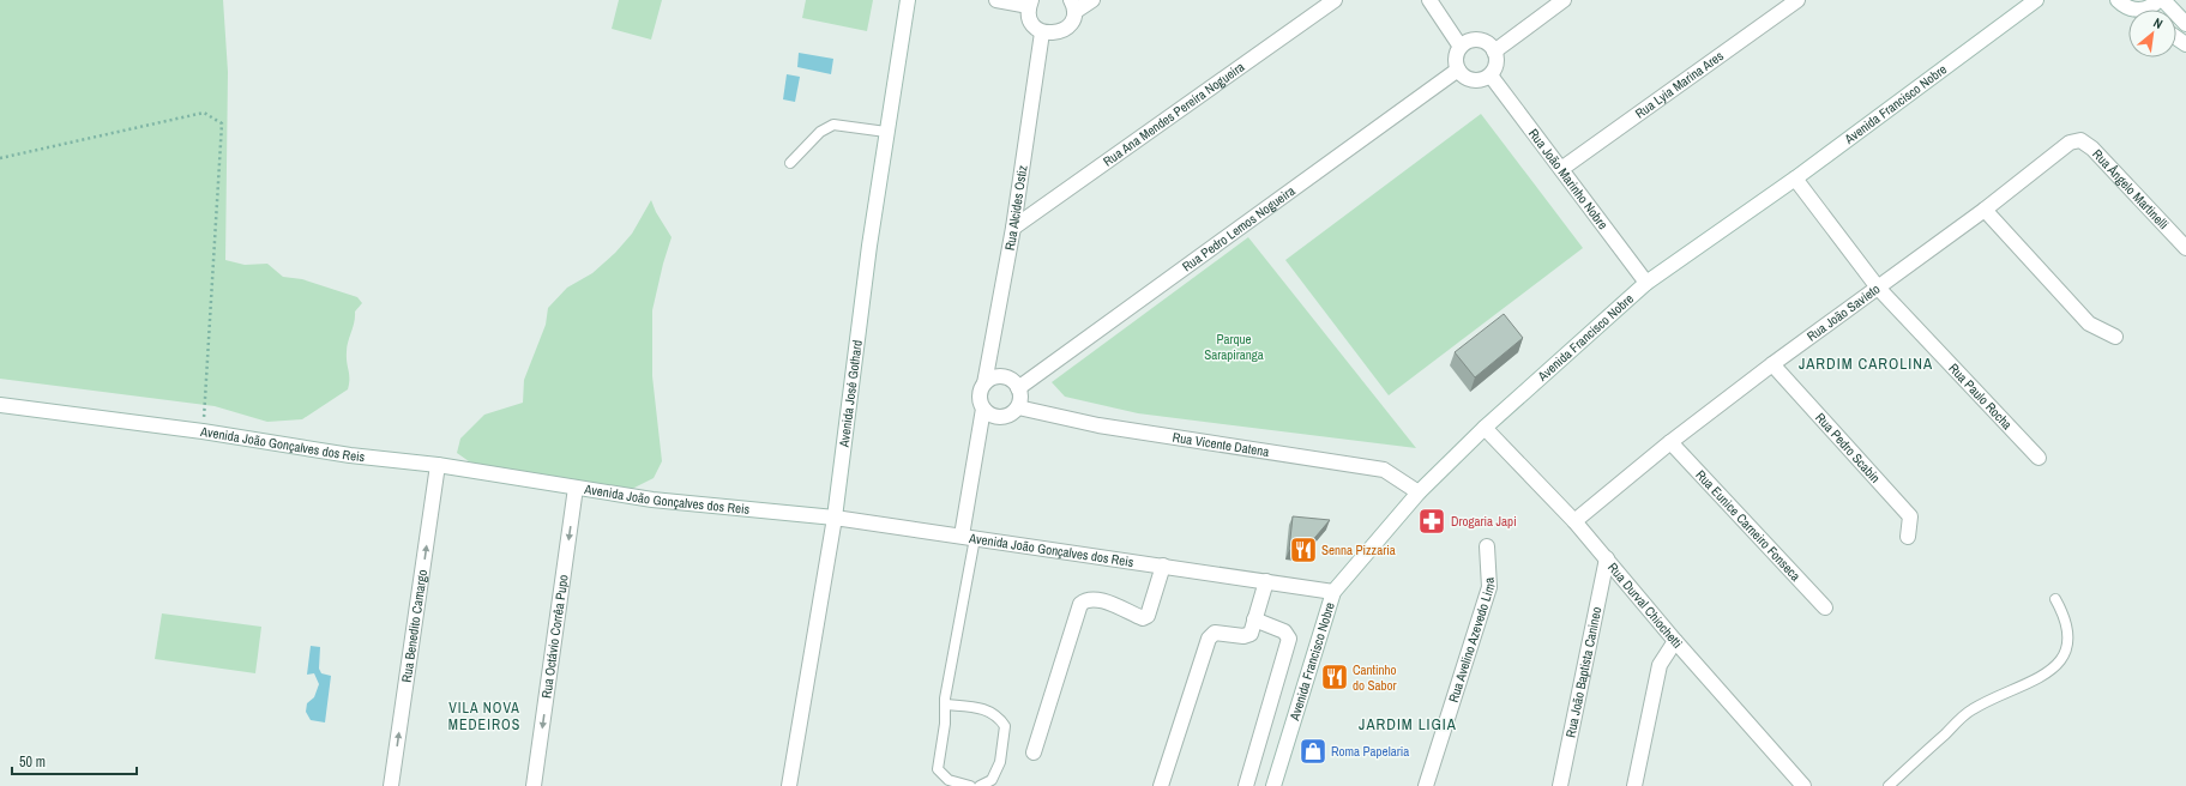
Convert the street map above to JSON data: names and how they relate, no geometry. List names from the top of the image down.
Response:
{
  "streets": {
    "street": [
      "Rua Lyia Marina Ares",
      "Avenida Francisco Nobre",
      "Rua Ana Mendes Pereira Nogueira",
      "Rua João Marinho Nobre",
      "Rua Ângelo Martinelli",
      "Rua Alcides Ostiz",
      "Rua Pedro Lemos Nogueira",
      "Rua João Savieto",
      "Avenida José Gothard",
      "Rua Paulo Rocha",
      "Avenida João Gonçalves dos Reis",
      "Rua Vicente Datena",
      "Rua Pedro Scabin",
      "Rua Eunice Carneiro Fonseca",
      "Rua Durval Chiochetti",
      "Rua Benedito Camargo",
      "Rua Octávio Corrêa Pupo",
      "Rua Avelino Azevedo Lima",
      "Rua João Baptista Canineo"
    ]
  },
  "crossings": [
    ["Rua Lyia Marina Ares", "Rua João Marinho Nobre"],
    ["Avenida Francisco Nobre", "Rua João Marinho Nobre"],
    ["Avenida Francisco Nobre", "Rua Paulo Rocha"],
    ["Avenida Francisco Nobre", "Avenida João Gonçalves dos Reis"],
    ["Avenida Francisco Nobre", "Rua Vicente Datena"],
    ["Avenida Francisco Nobre", "Rua Durval Chiochetti"],
    ["Rua Ana Mendes Pereira Nogueira", "Rua Alcides Ostiz"],
    ["Rua João Marinho Nobre", "Rua Pedro Lemos Nogueira"],
    ["Rua Ângelo Martinelli", "Rua João Savieto"],
    ["Rua Alcides Ostiz", "Rua Pedro Lemos Nogueira"],
    ["Rua Alcides Ostiz", "Rua Vicente Datena"],
    ["Rua Pedro Lemos Nogueira", "Rua Vicente Datena"],
    ["Rua João Savieto", "Rua Paulo Rocha"],
    ["Rua João Savieto", "Rua Pedro Scabin"],
    ["Rua João Savieto", "Rua Eunice Carneiro Fonseca"],
    ["Rua João Savieto", "Rua Durval Chiochetti"],
    ["Avenida José Gothard", "Avenida João Gonçalves dos Reis"],
    ["Avenida João Gonçalves dos Reis", "Rua Benedito Camargo"],
    ["Avenida João Gonçalves dos Reis", "Rua Octávio Corrêa Pupo"],
    ["Rua Durval Chiochetti", "Rua João Baptista Canineo"]
  ],
  "one_way": ["Rua Benedito Camargo", "Rua Octávio Corrêa Pupo"],
  "districts": ["JARDIM CAROLINA", "VILA NOVA MEDEIROS", "JARDIM LIGIA"],
  "parks": ["Parque Sarapiranga"],
  "places": {
    "pharmacy": ["Drogaria Japi"],
    "restaurant": ["Senna Pizzaria", "Cantinho do Sabor"],
    "shop": ["Roma Papelaria"]
  },
  "scale_bar": "50 m",
  "north": "top right"
}
